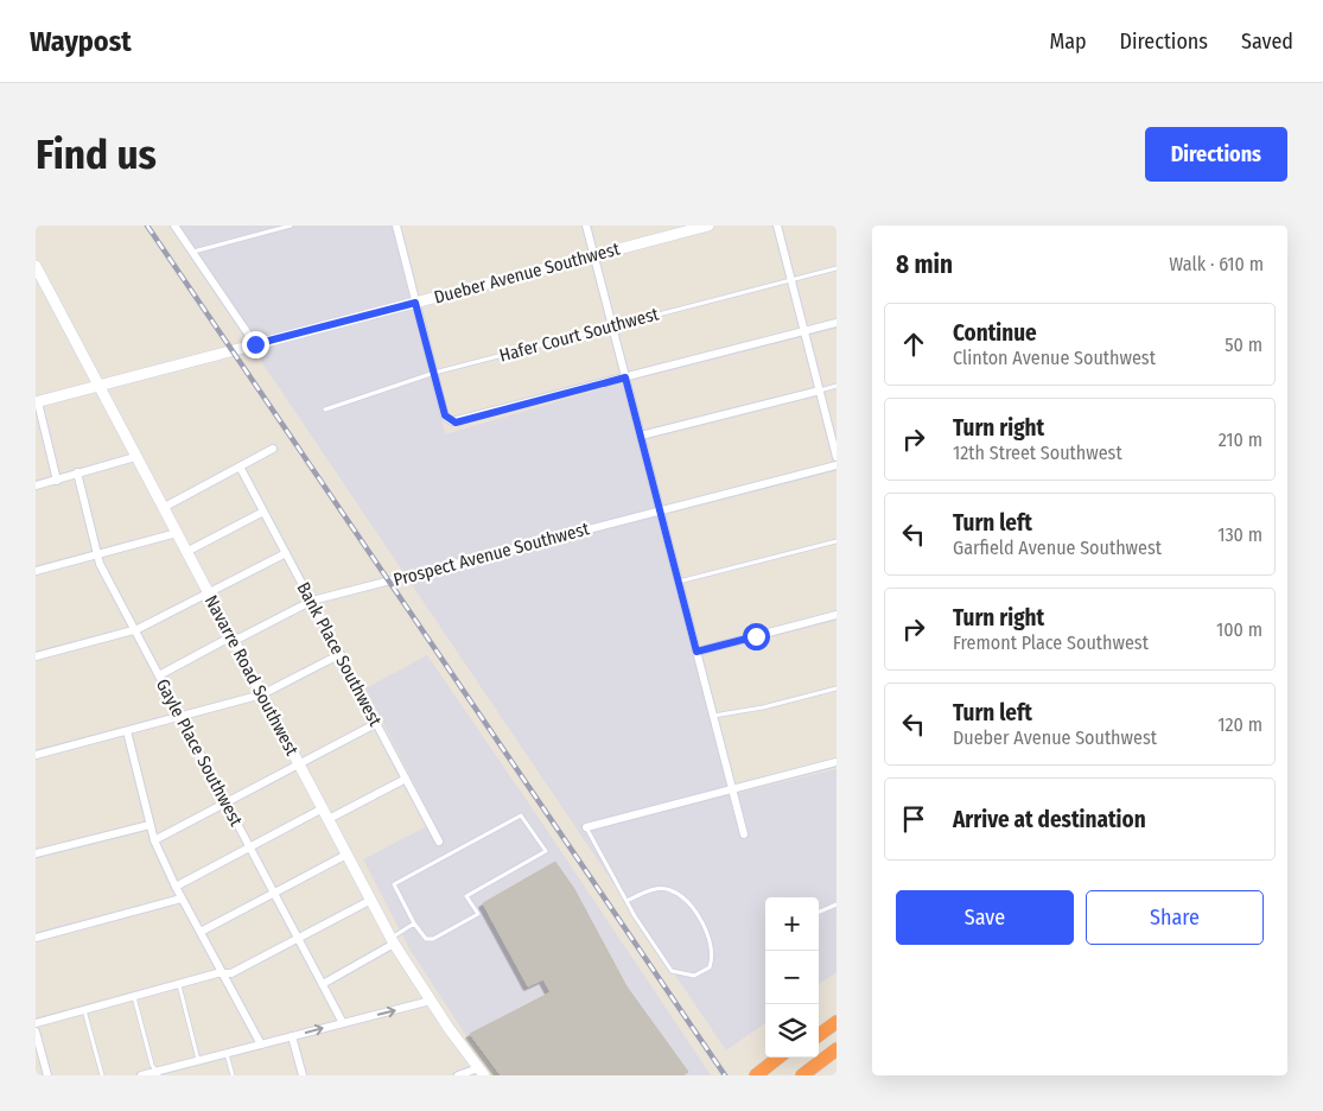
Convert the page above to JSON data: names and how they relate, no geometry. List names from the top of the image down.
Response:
{
  "streets": {
    "street": [
      "Dueber Avenue Southwest",
      "Prospect Avenue Southwest",
      "Bank Place Southwest",
      "Navarre Road Southwest",
      "Gayle Place Southwest"
    ],
    "lane": ["Hafer Court Southwest"]
  },
  "crossings": [
    ["Dueber Avenue Southwest", "Navarre Road Southwest"],
    ["Prospect Avenue Southwest", "Bank Place Southwest"],
    ["Prospect Avenue Southwest", "Navarre Road Southwest"],
    ["Prospect Avenue Southwest", "Gayle Place Southwest"]
  ],
  "page": {
    "header": "Waypost",
    "nav": ["Map", "Directions", "Saved"],
    "buttons": [
      "Directions",
      ["Save", "Share"]
    ],
    "title": "Find us",
    "heading": ["8 min", "Walk · 610 m"],
    "list": [
      ["Continue", "Clinton Avenue Southwest", "50 m"],
      ["Turn right", "12th Street Southwest", "210 m"],
      ["Turn left", "Garfield Avenue Southwest", "130 m"],
      ["Turn right", "Fremont Place Southwest", "100 m"],
      ["Turn left", "Dueber Avenue Southwest", "120 m"],
      "Arrive at destination"
    ],
    "map_buttons": ["+", "−"]
  }
}
